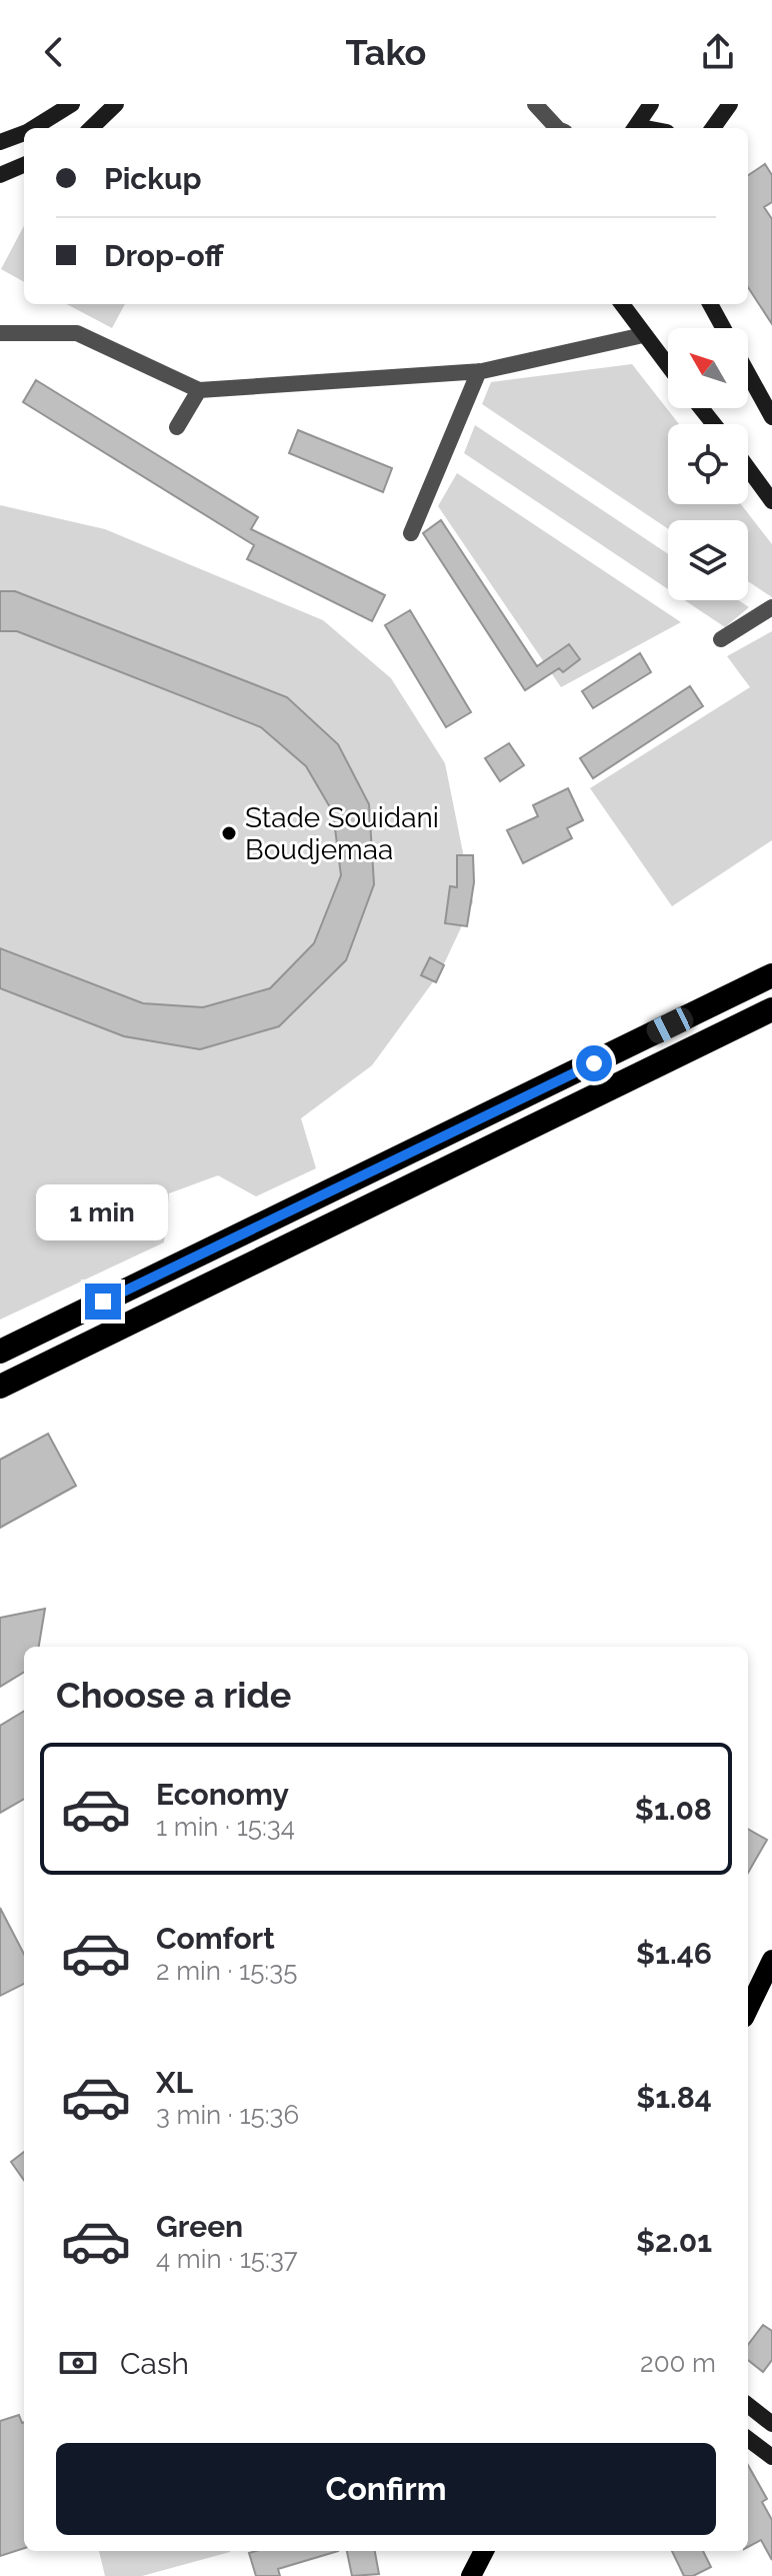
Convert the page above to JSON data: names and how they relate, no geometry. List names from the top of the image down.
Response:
{
  "places": ["Stade Souidani Boudjemaa"],
  "north": "top left",
  "page": {
    "header": "Tako",
    "banner": ["Pickup", "Drop-off"],
    "bubble": "1 min",
    "heading": "Choose a ride",
    "list": [
      {
        "name": "Economy",
        "note": "1 min · 15:34",
        "value": "$1.08"
      },
      {
        "name": "Comfort",
        "note": "2 min · 15:35",
        "value": "$1.46"
      },
      {
        "name": "XL",
        "note": "3 min · 15:36",
        "value": "$1.84"
      },
      {
        "name": "Green",
        "note": "4 min · 15:37",
        "value": "$2.01"
      }
    ],
    "pay": ["Cash", "200 m"],
    "buttons": "Confirm"
  }
}
